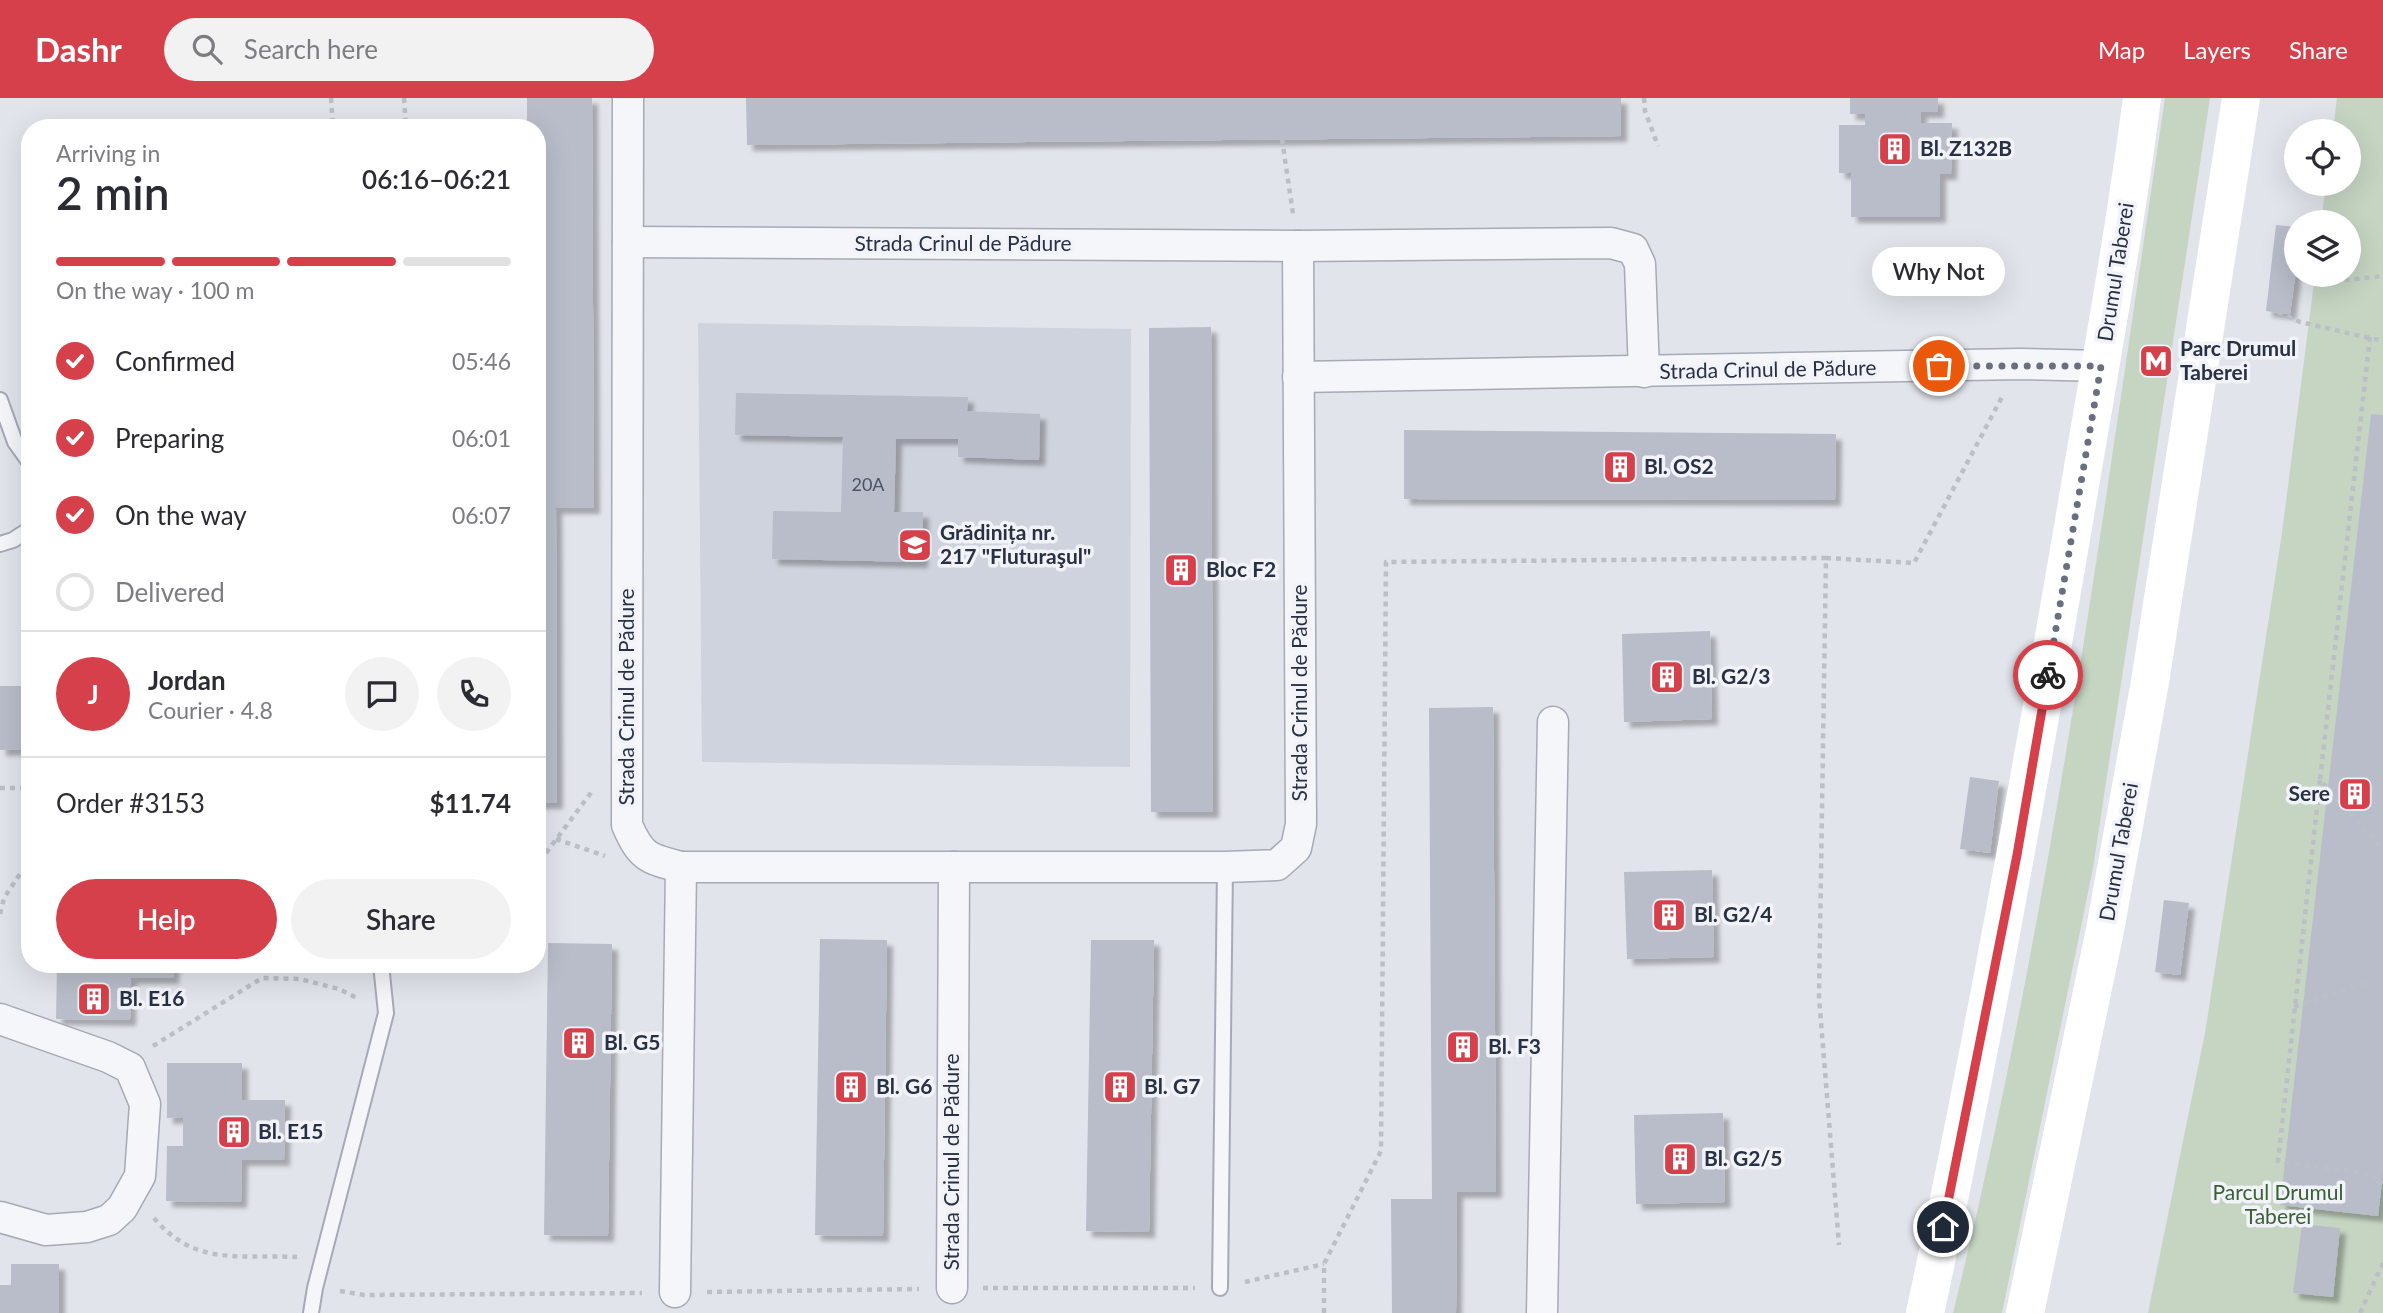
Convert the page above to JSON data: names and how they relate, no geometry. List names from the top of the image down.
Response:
{
  "streets": {
    "main road": ["Drumul Taberei"],
    "street": ["Strada Crinul de Pădure"]
  },
  "crossings": [
    ["Strada Crinul de Pădure", "Drumul Taberei"]
  ],
  "parks": ["Parcul Drumul Taberei"],
  "places": {
    "building": [
      "Bl. Z132B",
      "Bl. OS2",
      "Bloc F2",
      "Bl. G2/3",
      "Sere",
      "Bl. G2/4",
      "Bl. E16",
      "Bl. G5",
      "Bl. F3",
      "Bl. G6",
      "Bl. G7",
      "Bl. E15",
      "Bl. G2/5"
    ],
    "metro station": ["Parc Drumul Taberei"],
    "other": ["Why Not"],
    "school or university": ["Grădinița nr. 217 \"Fluturaşul\""]
  },
  "house_numbers": ["20A"],
  "page": {
    "header": "Dashr",
    "search": "Search here",
    "nav": ["Map", "Layers", "Share"],
    "heading": ["2 min", "Arriving in", "06:16–06:21"],
    "panel": [
      "Jordan",
      "Courier · 4.8",
      "Order #3153",
      "$11.74"
    ],
    "bar": "On the way · 100 m",
    "bubble": "Why Not",
    "list": [
      ["Confirmed", "05:46"],
      ["Preparing", "06:01"],
      ["On the way", "06:07"],
      "Delivered"
    ],
    "round": "J",
    "buttons": ["Help", "Share"]
  }
}
